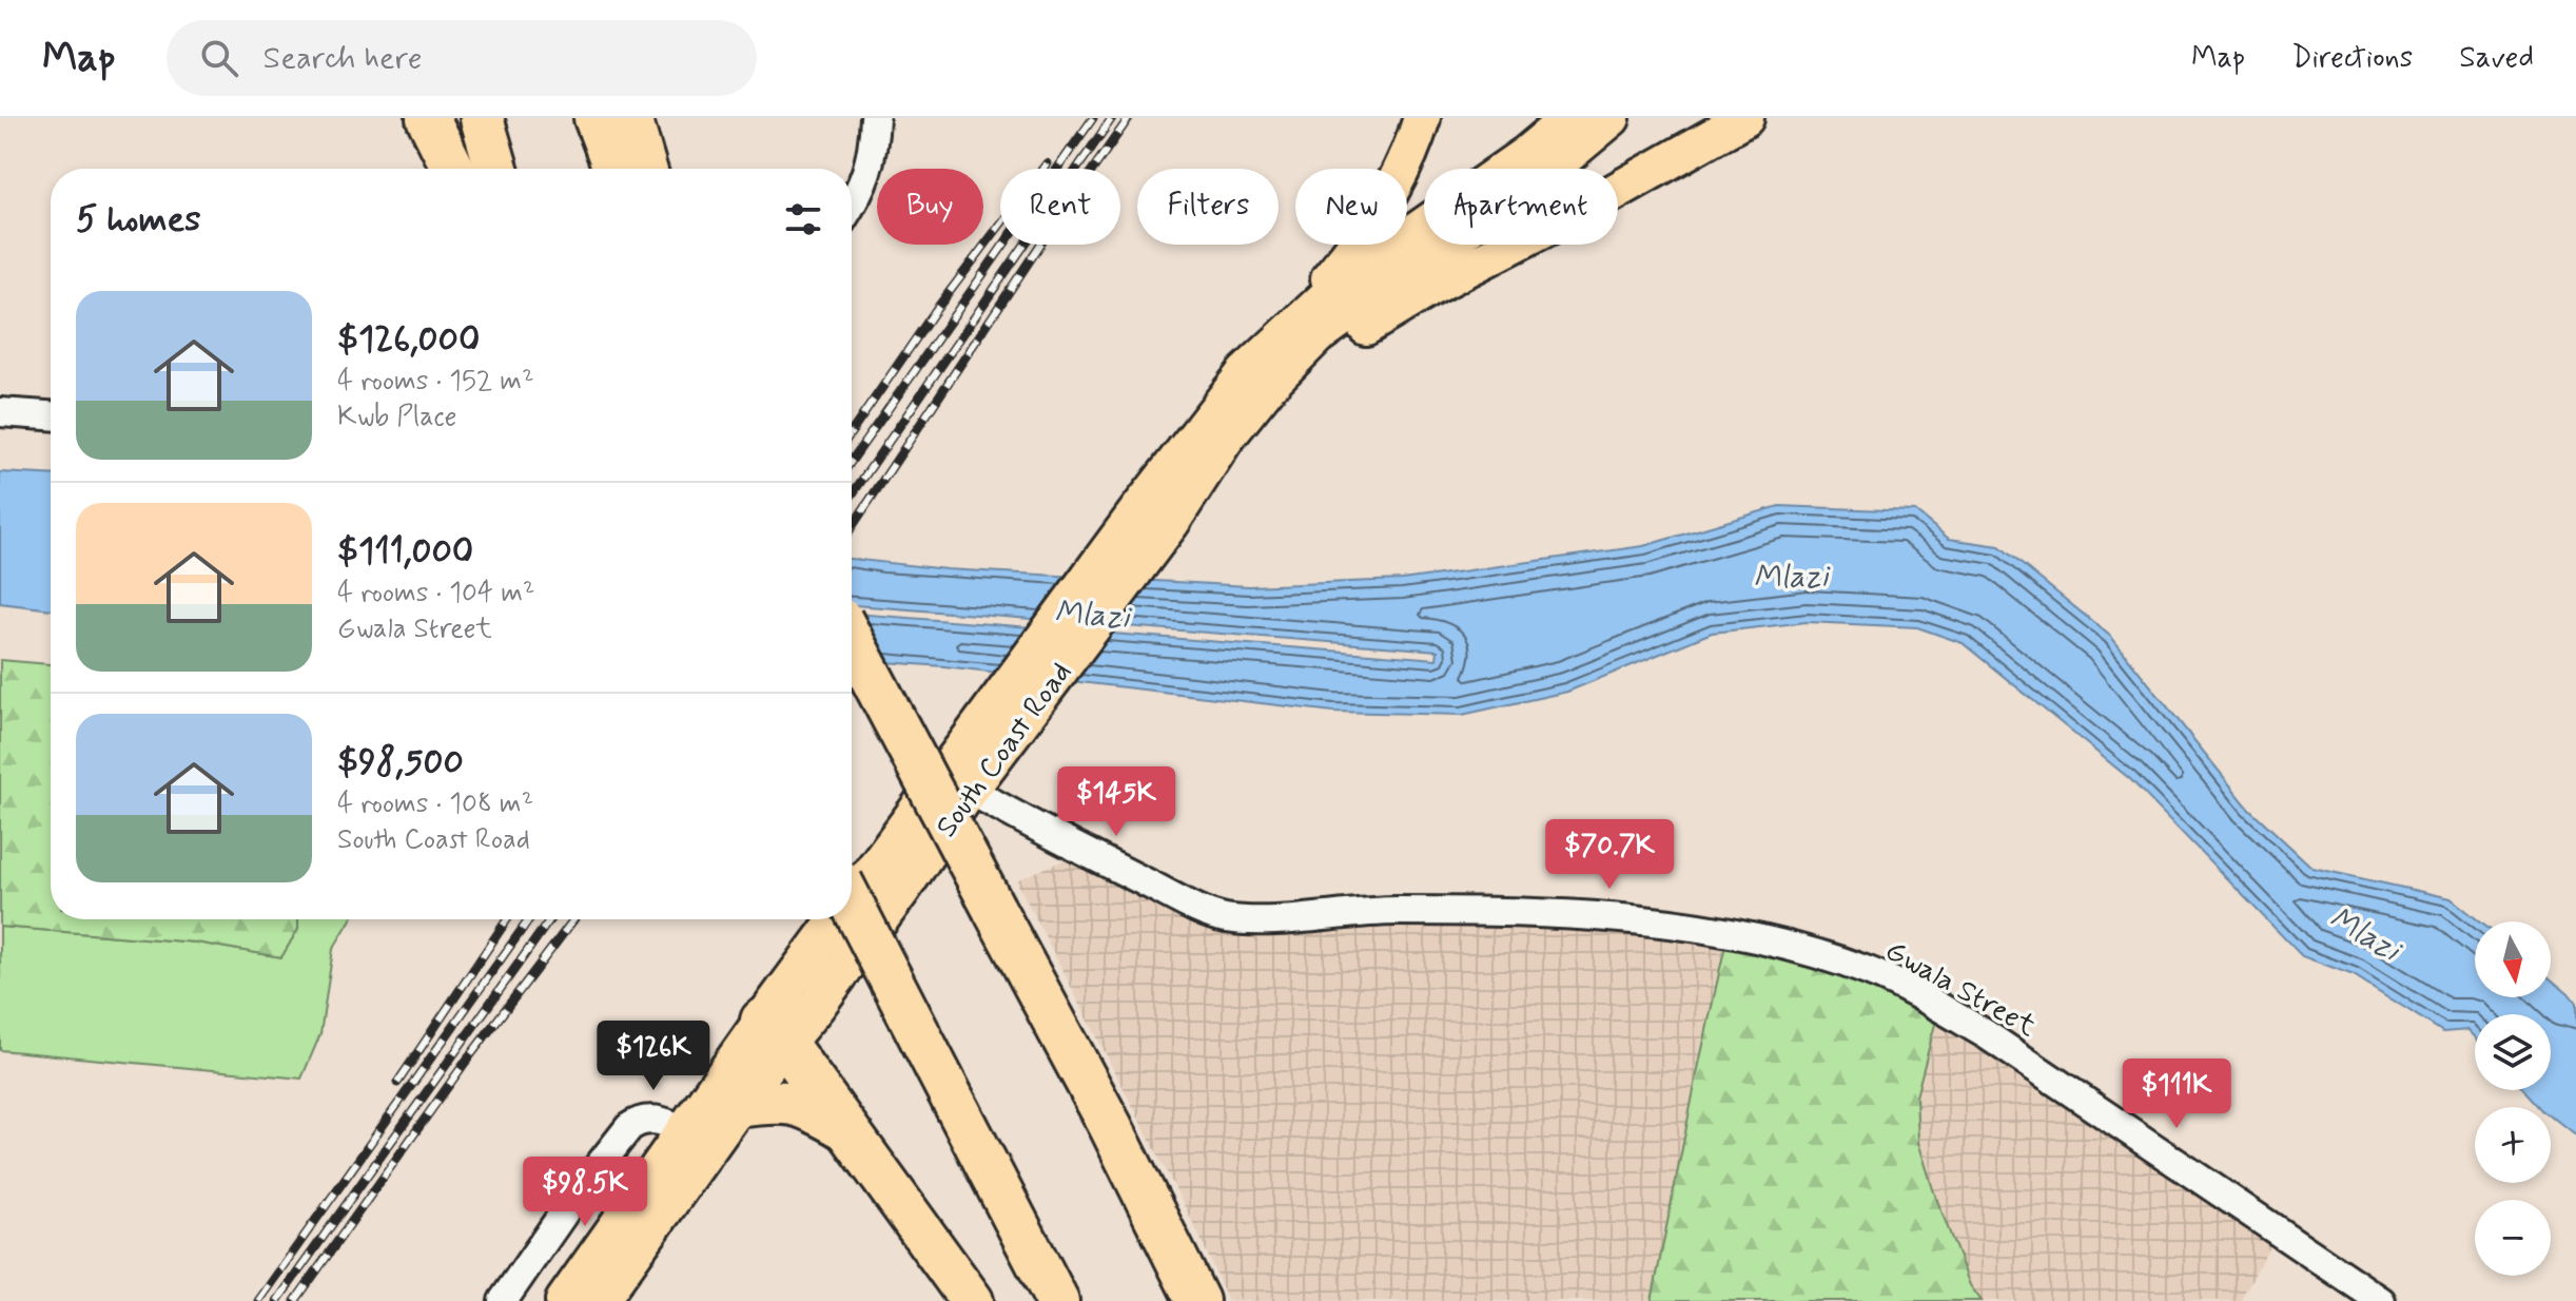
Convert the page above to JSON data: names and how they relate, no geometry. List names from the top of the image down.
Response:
{
  "streets": {
    "main road": ["South Coast Road"],
    "street": ["Gwala Street"]
  },
  "crossings": [
    ["South Coast Road", "Gwala Street"]
  ],
  "water": ["Mlazi"],
  "north": "bottom",
  "page": {
    "header": "Map",
    "search": "Search here",
    "nav": ["Map", "Directions", "Saved"],
    "chip": [
      "Buy",
      "Rent",
      "Filters",
      "New",
      "Apartment"
    ],
    "heading": "5 homes",
    "list": [
      {
        "name": "$126,000",
        "note": "4 rooms · 152 m² · Kwb Place"
      },
      {
        "name": "$111,000",
        "note": "4 rooms · 104 m² · Gwala Street"
      },
      {
        "name": "$98,500",
        "note": "4 rooms · 108 m² · South Coast Road"
      }
    ],
    "price": [
      "$145K",
      "$70.7K",
      "$126K",
      "$111K",
      "$98.5K"
    ],
    "map_buttons": ["+", "−"]
  }
}
